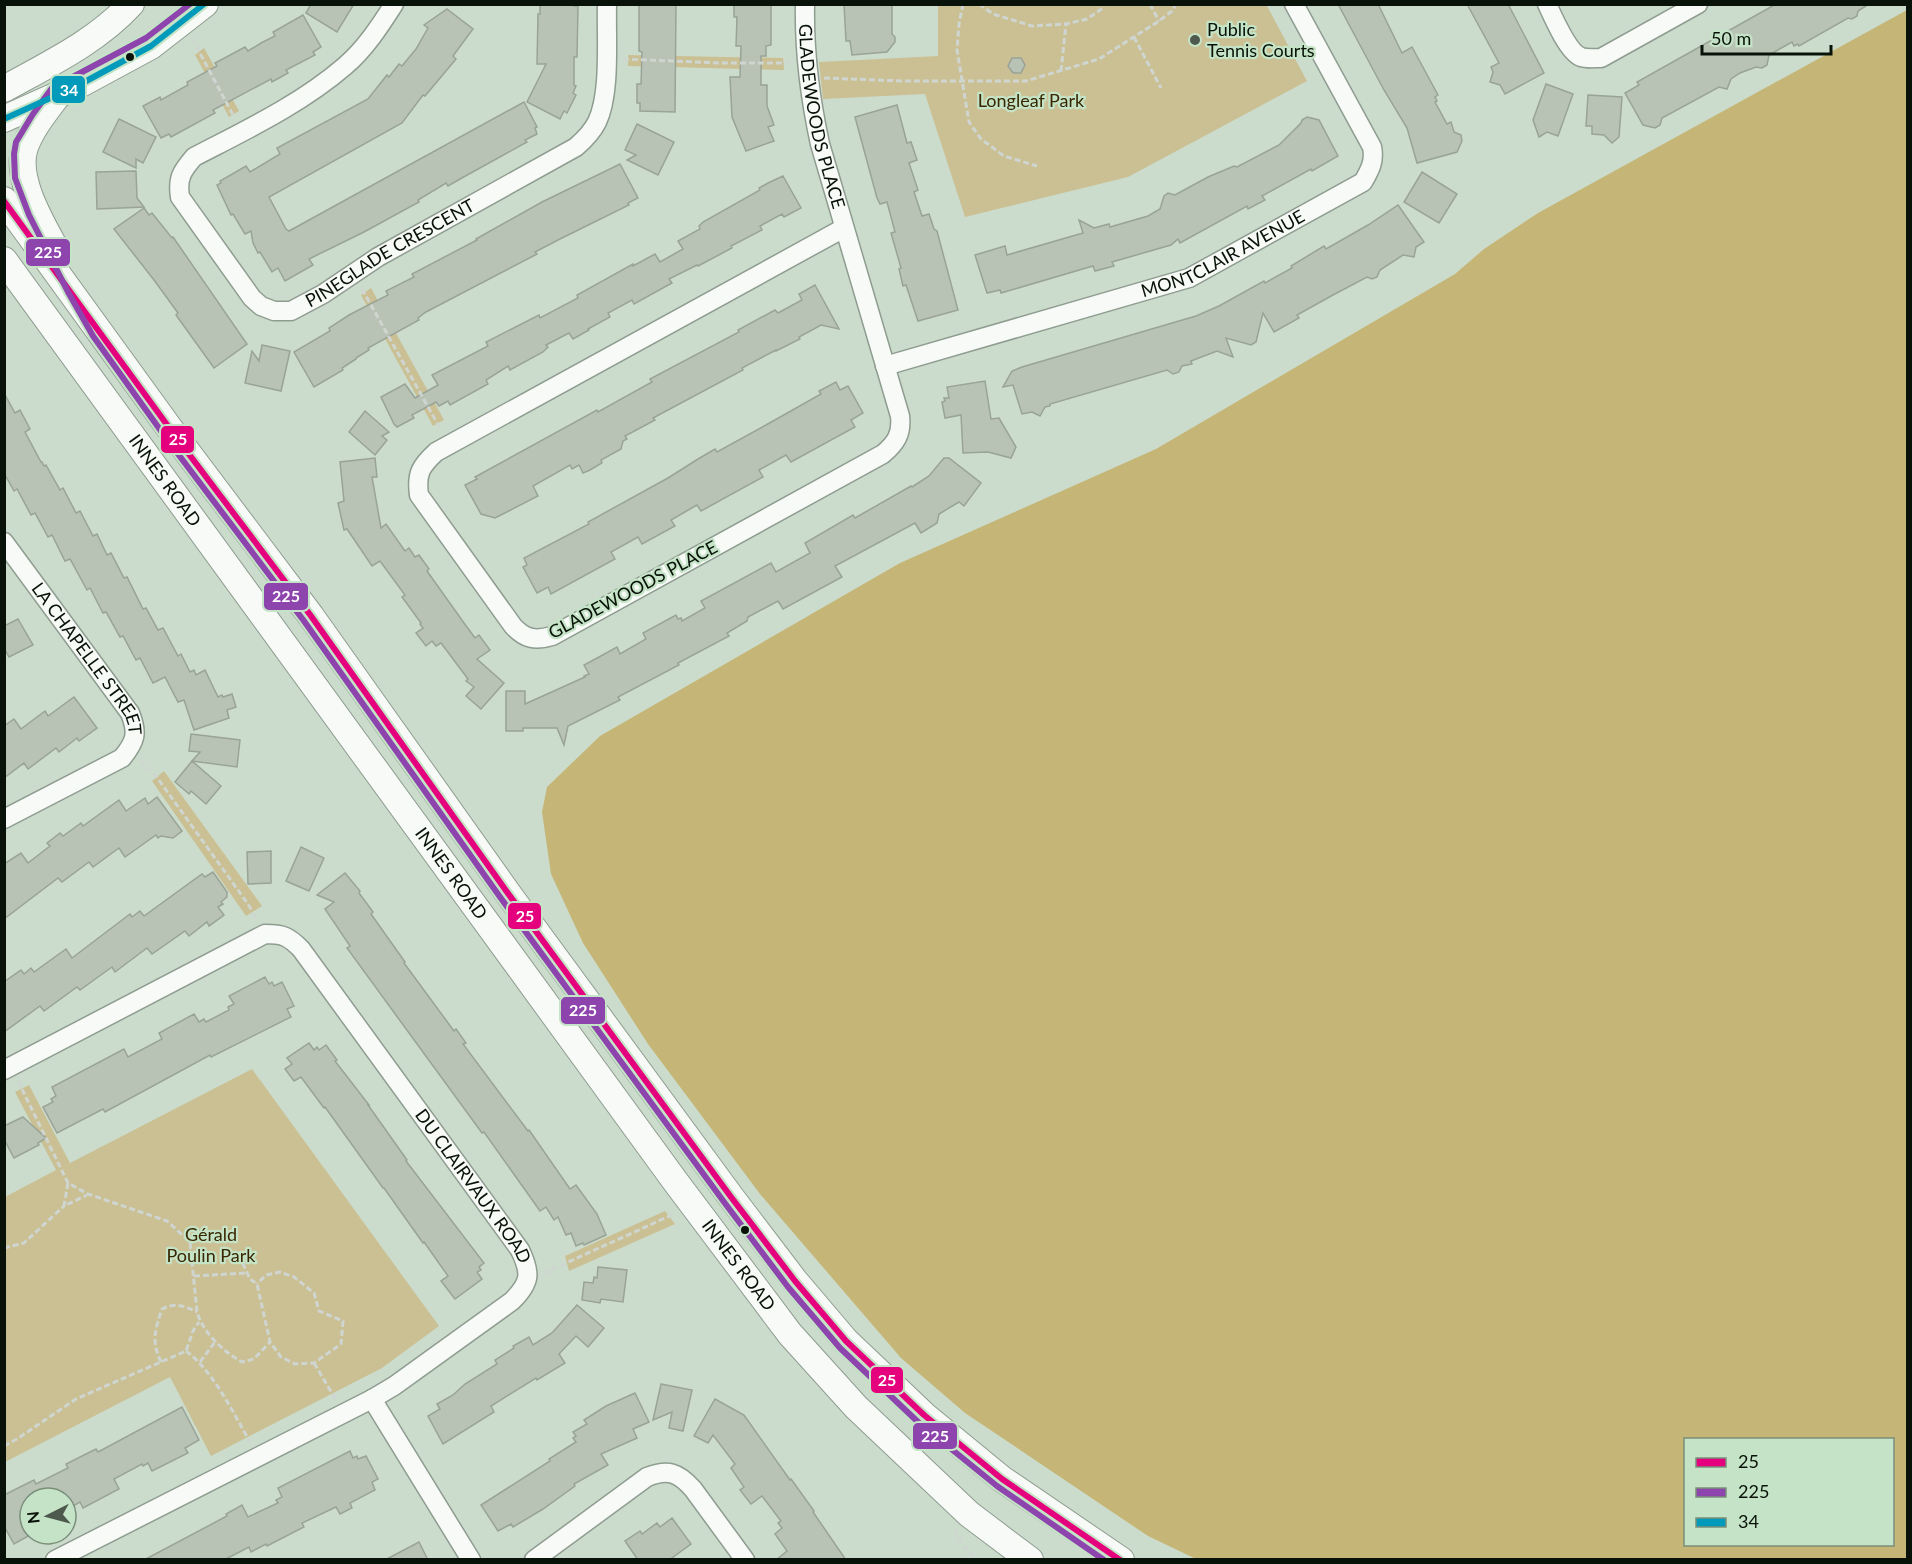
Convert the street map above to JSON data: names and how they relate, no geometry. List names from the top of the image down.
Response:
{
  "streets": {
    "main road": ["INNES ROAD"],
    "street": [
      "GLADEWOODS PLACE",
      "MONTCLAIR AVENUE",
      "PINEGLADE CRESCENT",
      "LA CHAPELLE STREET",
      "DU CLAIRVAUX ROAD"
    ]
  },
  "crossings": [
    ["GLADEWOODS PLACE", "MONTCLAIR AVENUE"]
  ],
  "parks": ["Longleaf Park", "Gérald Poulin Park"],
  "places": ["Public Tennis Courts"],
  "lines": ["transit line 225", "transit line 34", "transit line 25"],
  "legend": ["25", "225", "34"],
  "scale_bar": "50 m",
  "north": "left"
}
